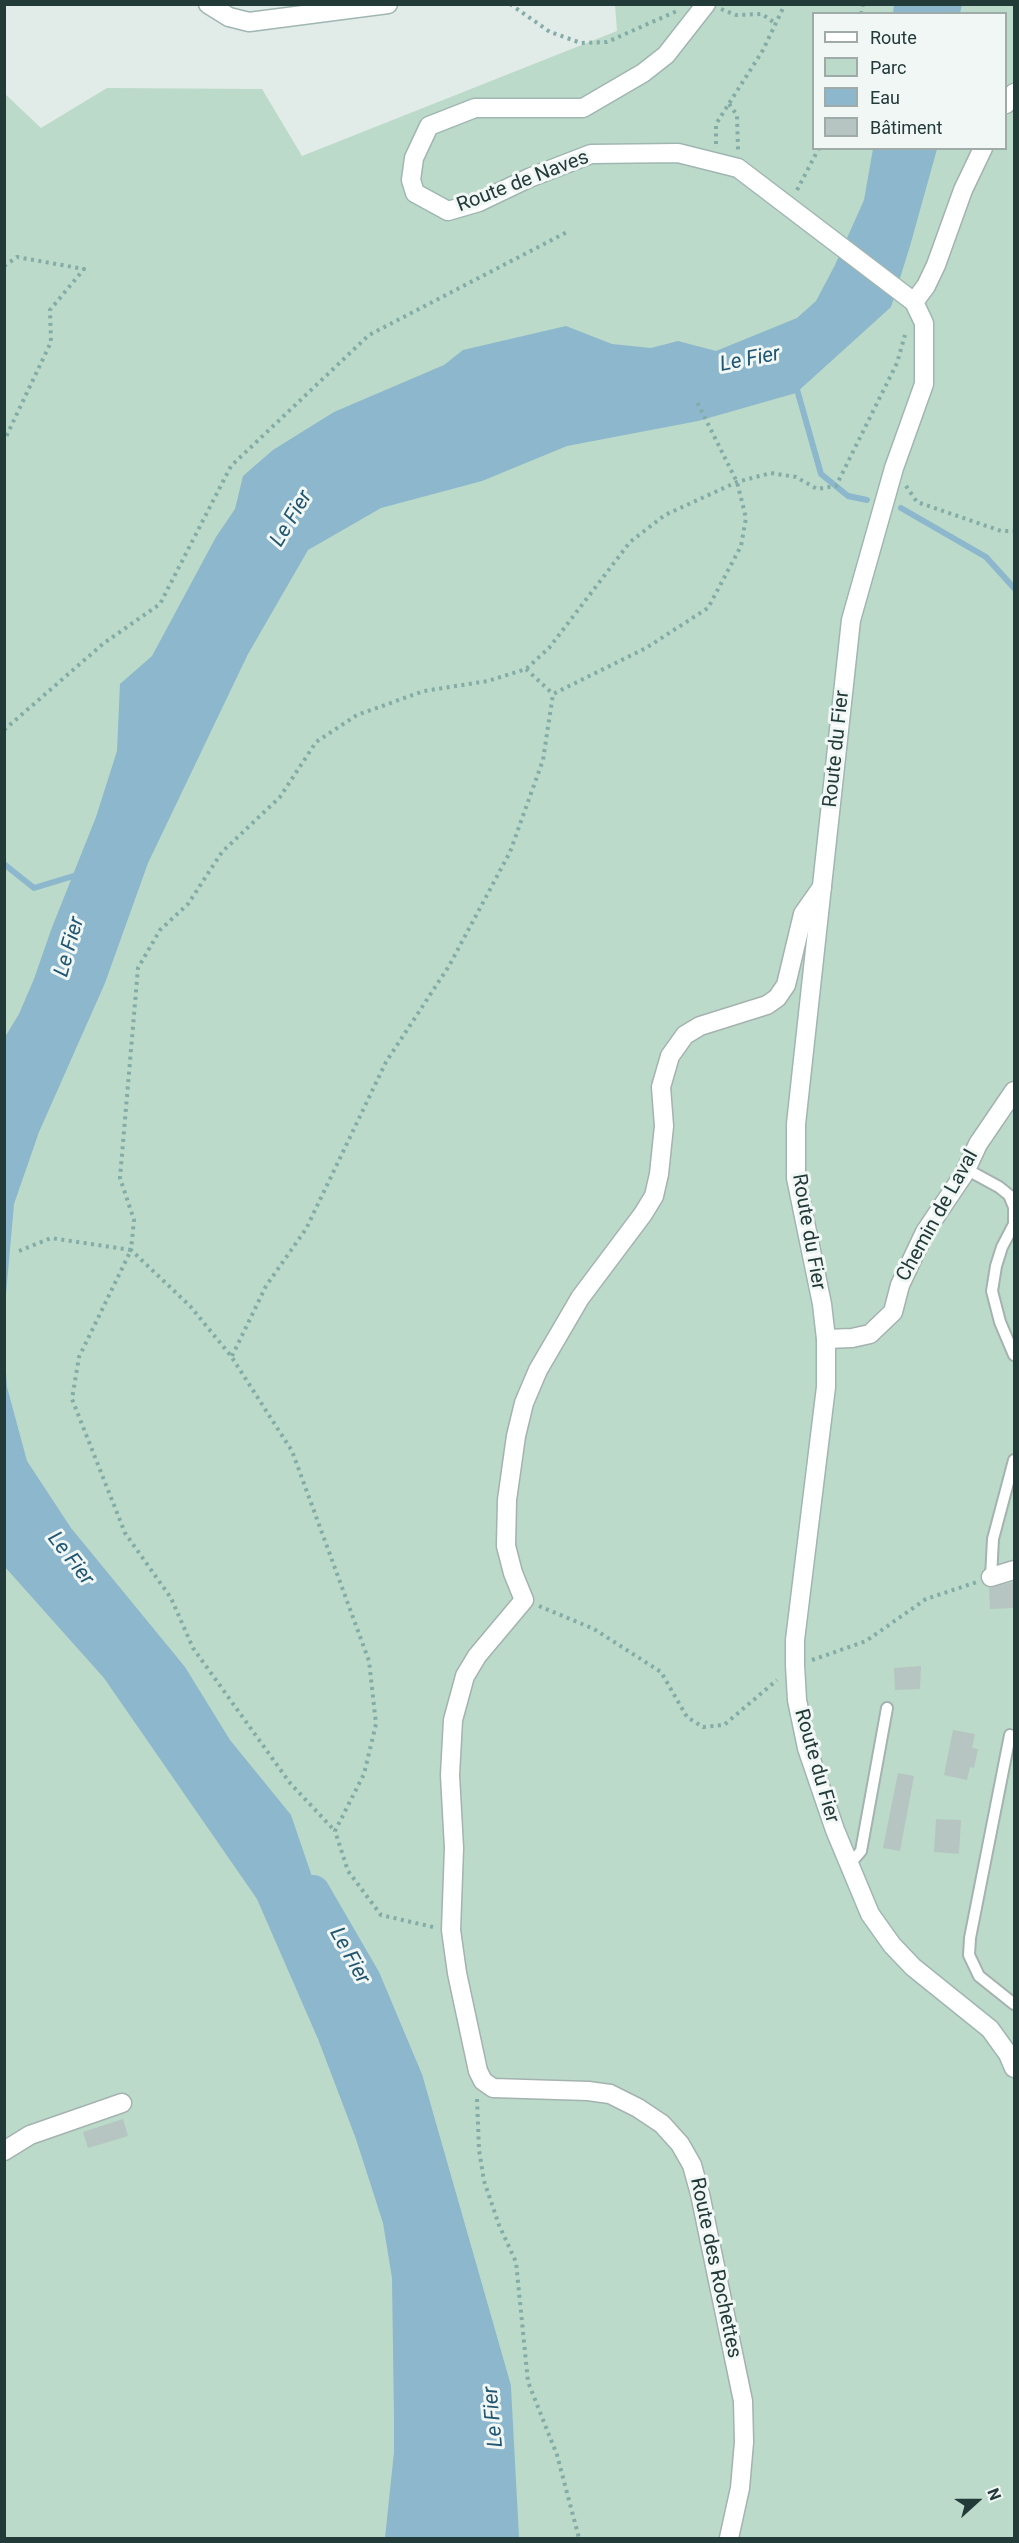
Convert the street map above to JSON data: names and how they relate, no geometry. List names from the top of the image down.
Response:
{
  "streets": {
    "main road": [
      "Route de Naves",
      "Route du Fier",
      "Chemin de Laval",
      "Route des Rochettes"
    ]
  },
  "crossings": [
    ["Route de Naves", "Route du Fier"],
    ["Route du Fier", "Chemin de Laval"]
  ],
  "water": ["Le Fier"],
  "legend": [
    "Route",
    "Parc",
    "Eau",
    "Bâtiment"
  ],
  "north": "right"
}
